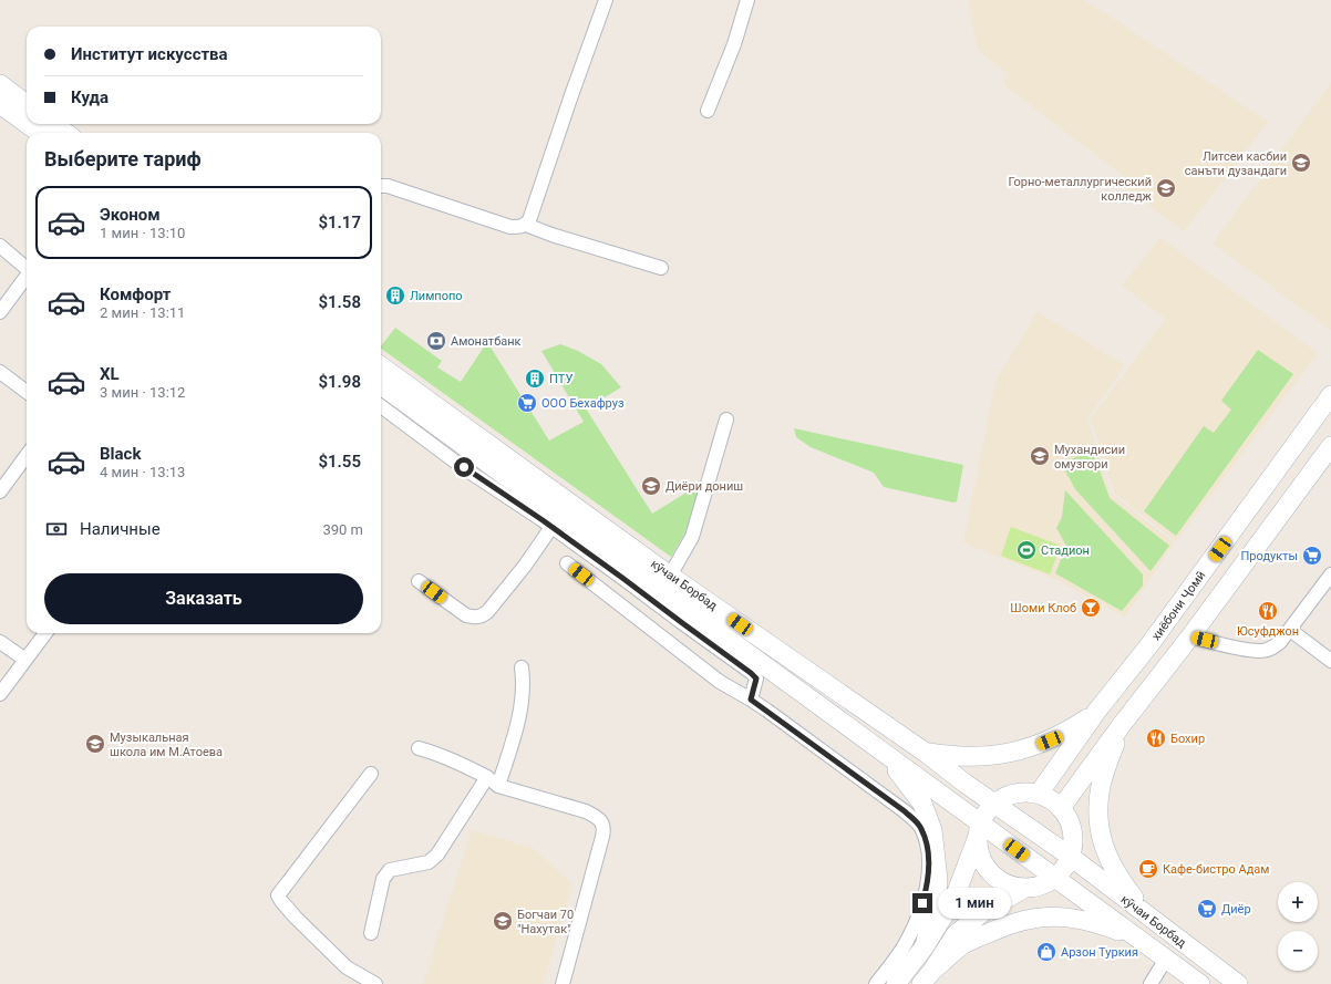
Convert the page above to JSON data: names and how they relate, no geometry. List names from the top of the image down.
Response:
{
  "streets": {
    "main road": ["кӯчаи Борбад", "хиёбони Ҷомӣ"]
  },
  "places": {
    "school or university": [
      "Литсеи касбии санъти дузандаги",
      "Горно-металлургический колледж",
      "Мухандисии омузгори",
      "Диёри дониш",
      "Музыкальная школа им М.Атоева",
      "Богчаи 70 \"Нахутак\""
    ],
    "building": ["Лимпопо", "ПТУ"],
    "bank": ["Амонатбанк"],
    "supermarket": ["ООО Бехафруз", "Продукты", "Диëр"],
    "sports": ["Стадион"],
    "bar": ["Шоми Клоб"],
    "restaurant": ["Юсуфджон", "Бохир"],
    "cafe": ["Кафе-бистро Адам"],
    "shop": ["Арзон Туркия"]
  },
  "page": {
    "banner": ["Институт искусства", "Куда"],
    "heading": "Выберите тариф",
    "list": [
      {
        "name": "Эконом",
        "note": "1 мин · 13:10",
        "value": "$1.17"
      },
      {
        "name": "Комфорт",
        "note": "2 мин · 13:11",
        "value": "$1.58"
      },
      {
        "name": "XL",
        "note": "3 мин · 13:12",
        "value": "$1.98"
      },
      {
        "name": "Black",
        "note": "4 мин · 13:13",
        "value": "$1.55"
      }
    ],
    "pay": ["Наличные", "390 m"],
    "buttons": "Заказать",
    "map_buttons": ["+", "−"],
    "bubble": "1 мин"
  }
}
